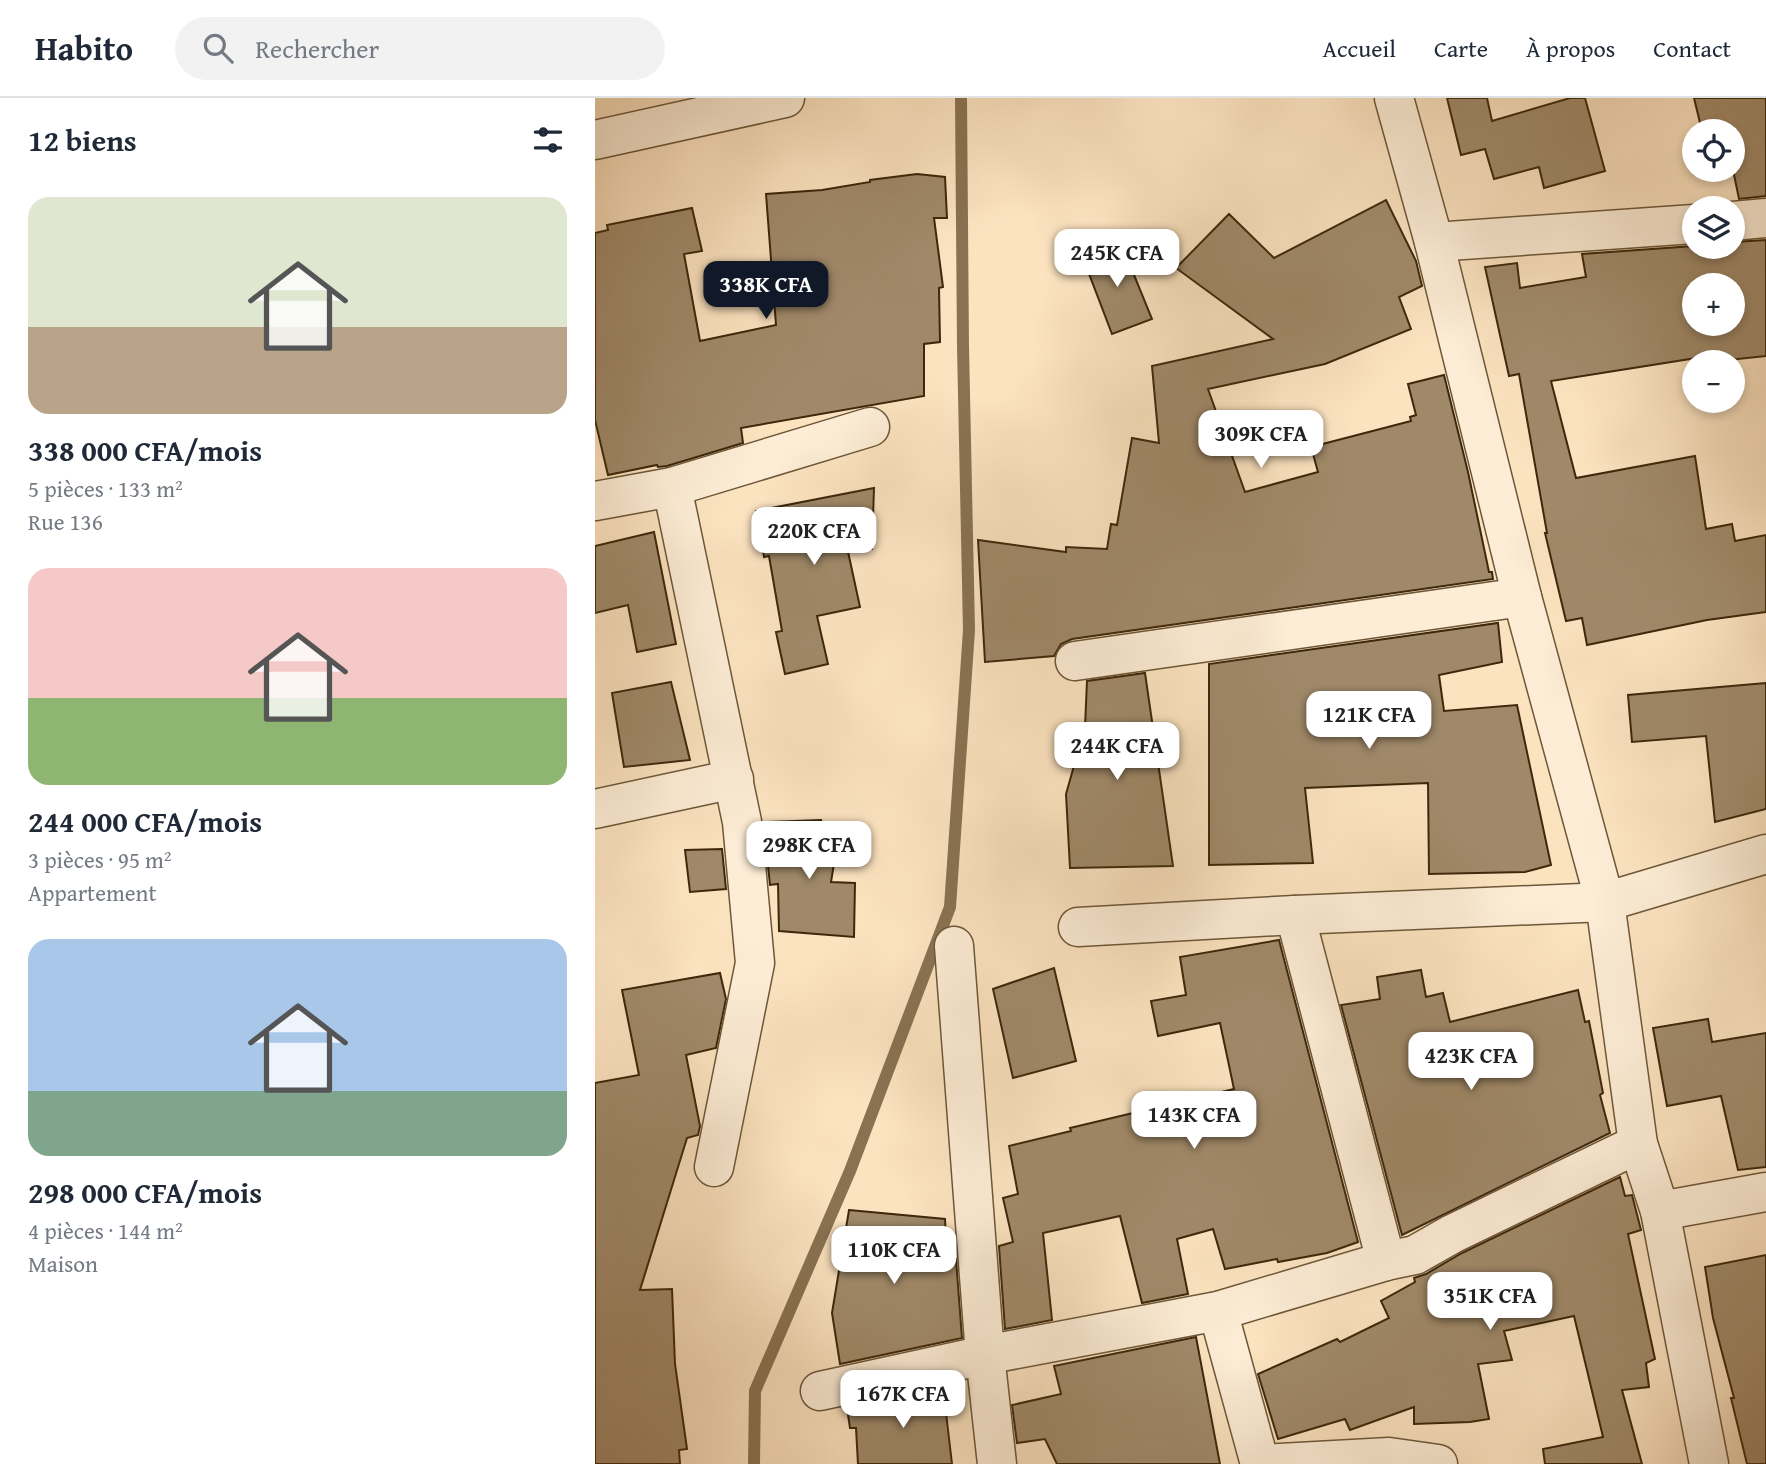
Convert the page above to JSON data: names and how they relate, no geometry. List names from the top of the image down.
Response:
{
  "page": {
    "header": "Habito",
    "search": "Rechercher",
    "nav": [
      "Accueil",
      "Carte",
      "À propos",
      "Contact"
    ],
    "heading": "12 biens",
    "map_buttons": ["+", "−"],
    "list": [
      {
        "name": "338 000 CFA/mois",
        "note": "5 pièces · 133 m² · Rue 136"
      },
      {
        "name": "244 000 CFA/mois",
        "note": "3 pièces · 95 m² · Appartement"
      },
      {
        "name": "298 000 CFA/mois",
        "note": "4 pièces · 144 m² · Maison"
      }
    ],
    "price": [
      "245K CFA",
      "338K CFA",
      "309K CFA",
      "220K CFA",
      "121K CFA",
      "244K CFA",
      "298K CFA",
      "423K CFA",
      "143K CFA",
      "110K CFA",
      "351K CFA",
      "167K CFA"
    ]
  }
}
